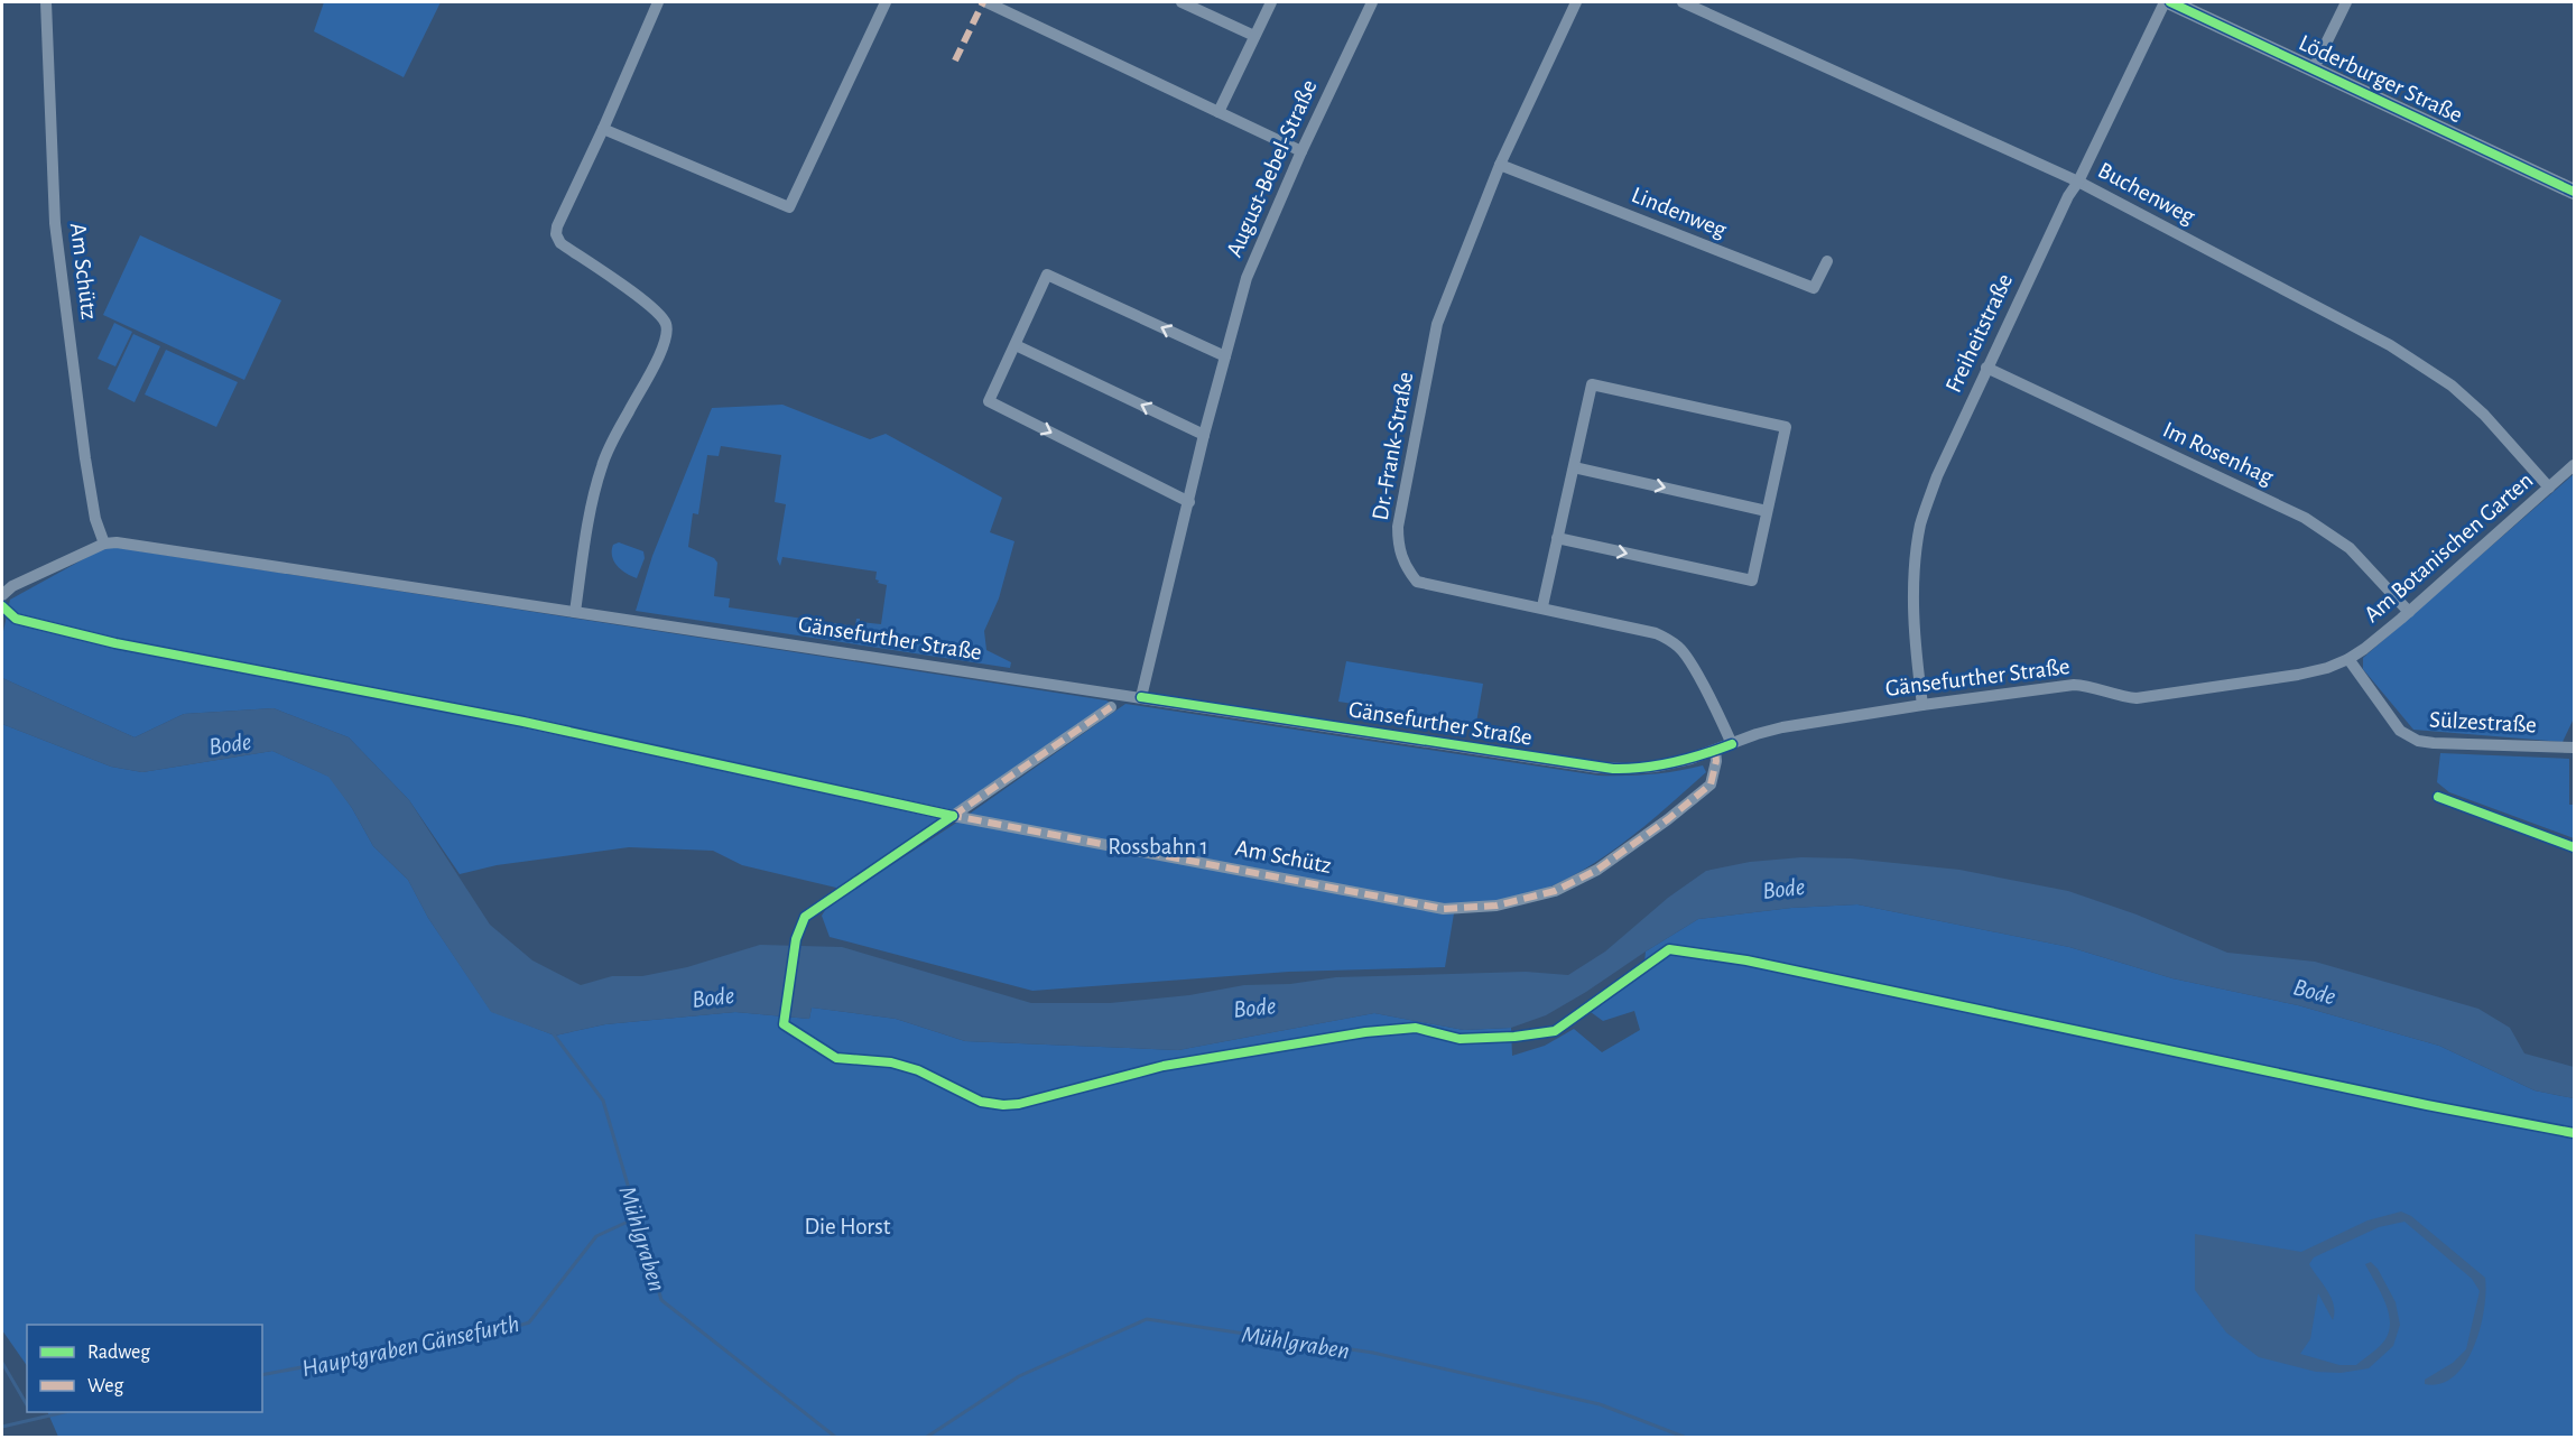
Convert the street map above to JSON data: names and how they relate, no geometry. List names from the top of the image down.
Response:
{
  "streets": {
    "street": [
      "Löderburger Straße",
      "August-Bebel-Straße",
      "Buchenweg",
      "Lindenweg",
      "Am Schütz",
      "Freiheitstraße",
      "Dr.-Frank-Straße",
      "Im Rosenhag",
      "Am Botanischen Garten",
      "Gänsefurther Straße",
      "Sülzestraße"
    ]
  },
  "crossings": [
    ["Löderburger Straße", "Freiheitstraße"],
    ["August-Bebel-Straße", "Gänsefurther Straße"],
    ["Buchenweg", "Freiheitstraße"],
    ["Buchenweg", "Am Botanischen Garten"],
    ["Lindenweg", "Dr.-Frank-Straße"],
    ["Am Schütz", "Gänsefurther Straße"],
    ["Freiheitstraße", "Im Rosenhag"],
    ["Freiheitstraße", "Gänsefurther Straße"],
    ["Dr.-Frank-Straße", "Gänsefurther Straße"],
    ["Im Rosenhag", "Am Botanischen Garten"],
    ["Am Botanischen Garten", "Gänsefurther Straße"],
    ["Am Botanischen Garten", "Sülzestraße"],
    ["Gänsefurther Straße", "Sülzestraße"]
  ],
  "water": ["Bode", "Mühlgraben", "Hauptgraben Gänsefurth"],
  "parks": ["Rossbahn 1", "Die Horst"],
  "legend": ["Radweg", "Weg"]
}
